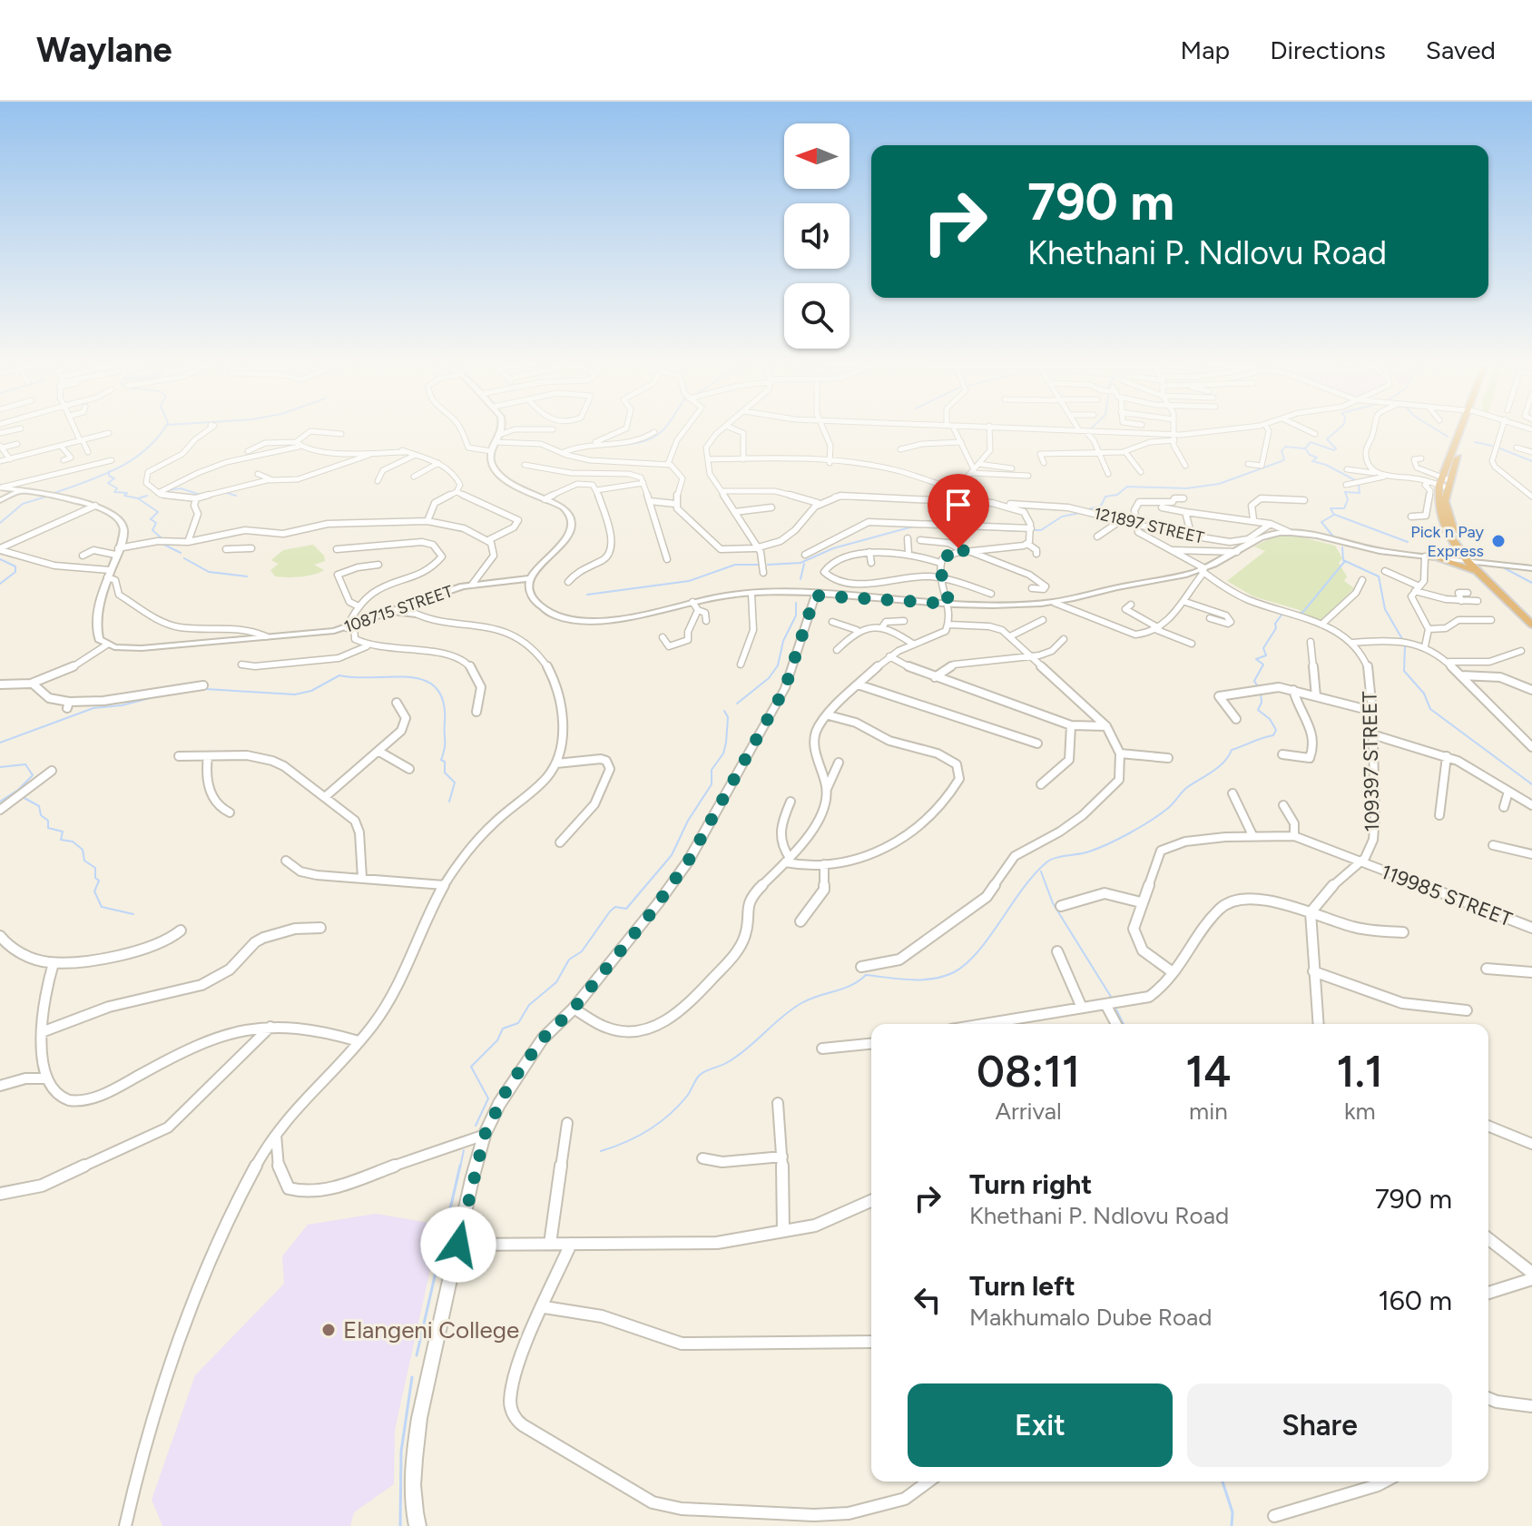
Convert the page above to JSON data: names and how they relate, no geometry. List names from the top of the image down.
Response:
{
  "streets": {
    "street": [
      "121897 STREET",
      "108715 STREET",
      "109397 STREET",
      "119985 STREET"
    ]
  },
  "crossings": [
    ["109397 STREET", "119985 STREET"]
  ],
  "places": ["Pick n Pay Express", "Elangeni College"],
  "north": "left",
  "page": {
    "header": "Waylane",
    "nav": ["Map", "Directions", "Saved"],
    "turn": ["790 m", "Khethani P. Ndlovu Road"],
    "eta": [
      "08:11",
      "Arrival",
      "14",
      "min",
      "1.1",
      "km"
    ],
    "list": [
      {
        "name": "Turn right",
        "note": "Khethani P. Ndlovu Road",
        "value": "790 m"
      },
      {
        "name": "Turn left",
        "note": "Makhumalo Dube Road",
        "value": "160 m"
      }
    ],
    "buttons": ["Exit", "Share"]
  }
}
